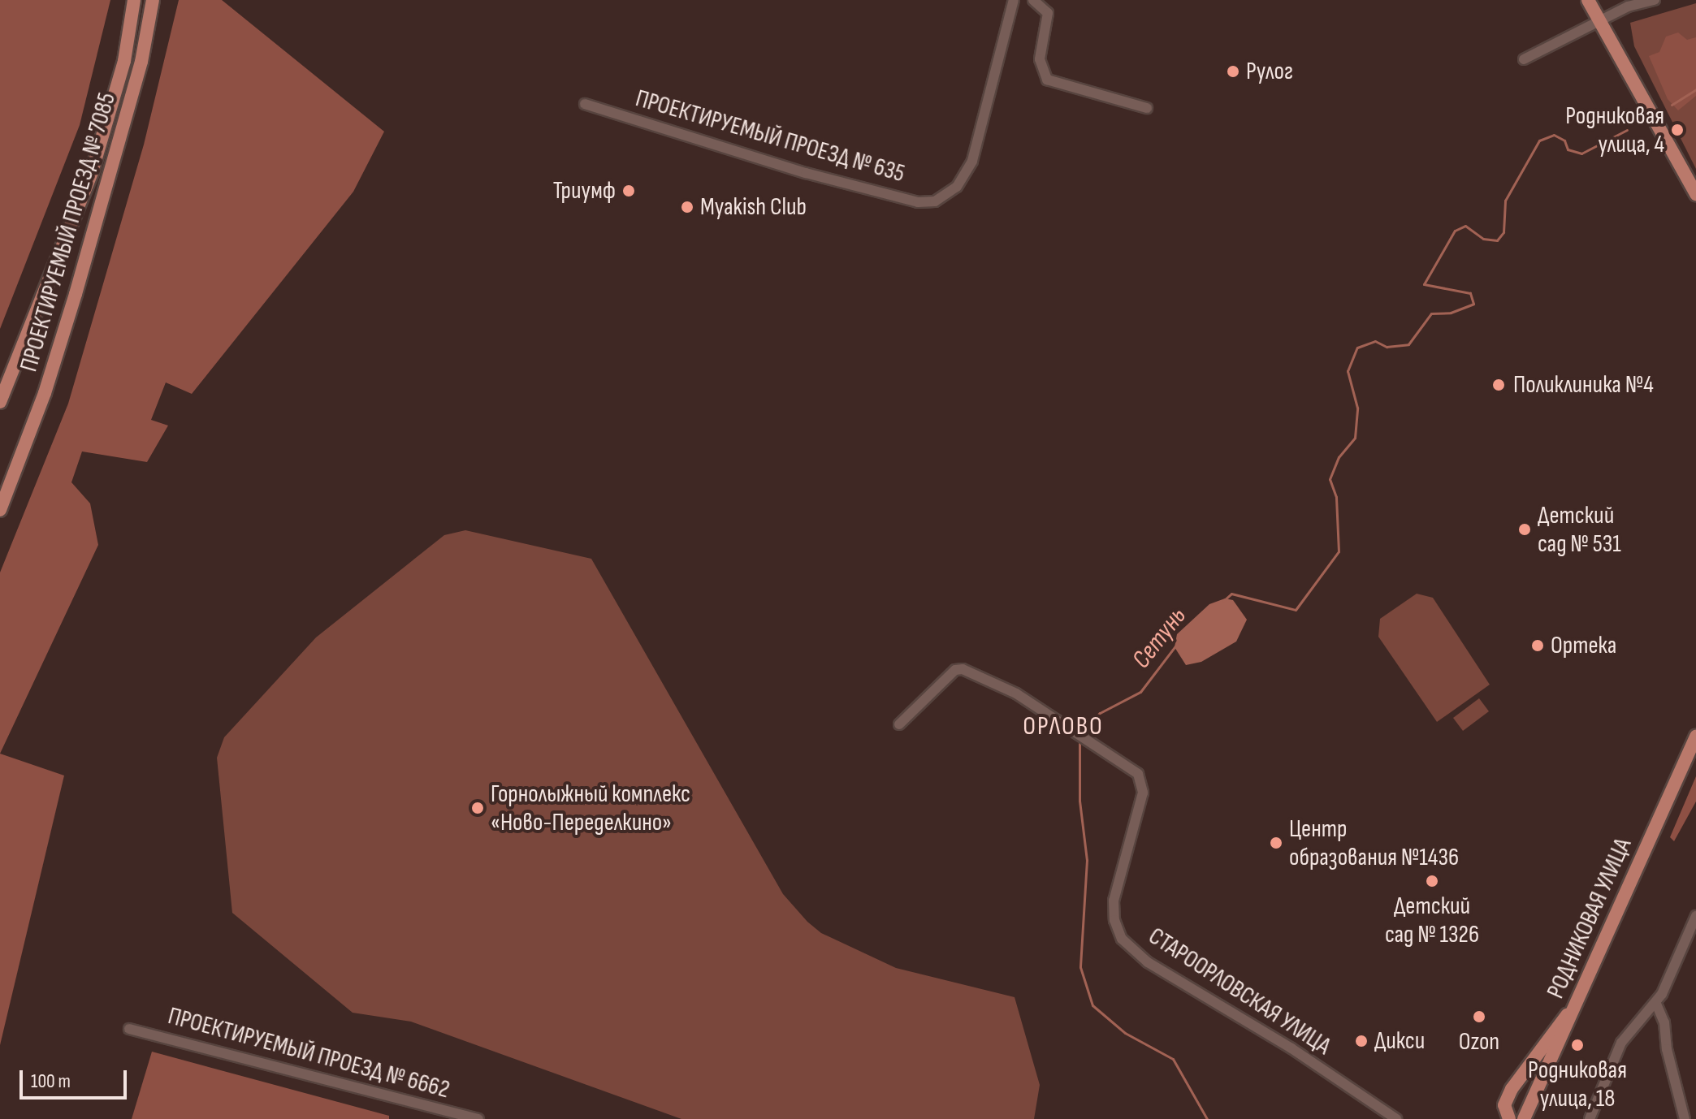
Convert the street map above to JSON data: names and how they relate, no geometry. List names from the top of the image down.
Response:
{
  "streets": {
    "main road": ["ПРОЕКТИРУЕМЫЙ ПРОЕЗД № 7085", "РОДНИКОВАЯ УЛИЦА"],
    "street": ["ПРОЕКТИРУЕМЫЙ ПРОЕЗД № 635", "СТАРООРЛОВСКАЯ УЛИЦА", "ПРОЕКТИРУЕМЫЙ ПРОЕЗД № 6662"]
  },
  "districts": ["ОРЛОВО"],
  "water": ["Сетунь"],
  "places": [
    "Рулог",
    "Родниковая улица, 4",
    "Триумф",
    "Myakish Club",
    "Поликлиника №4",
    "Детский сад № 531",
    "Ортека",
    "Горнолыжный комплекс «Ново-Переделкино»",
    "Центр образования №1436",
    "Детский сад № 1326",
    "Ozon",
    "Дикси",
    "Родниковая улица, 18"
  ],
  "scale_bar": "100 m"
}
